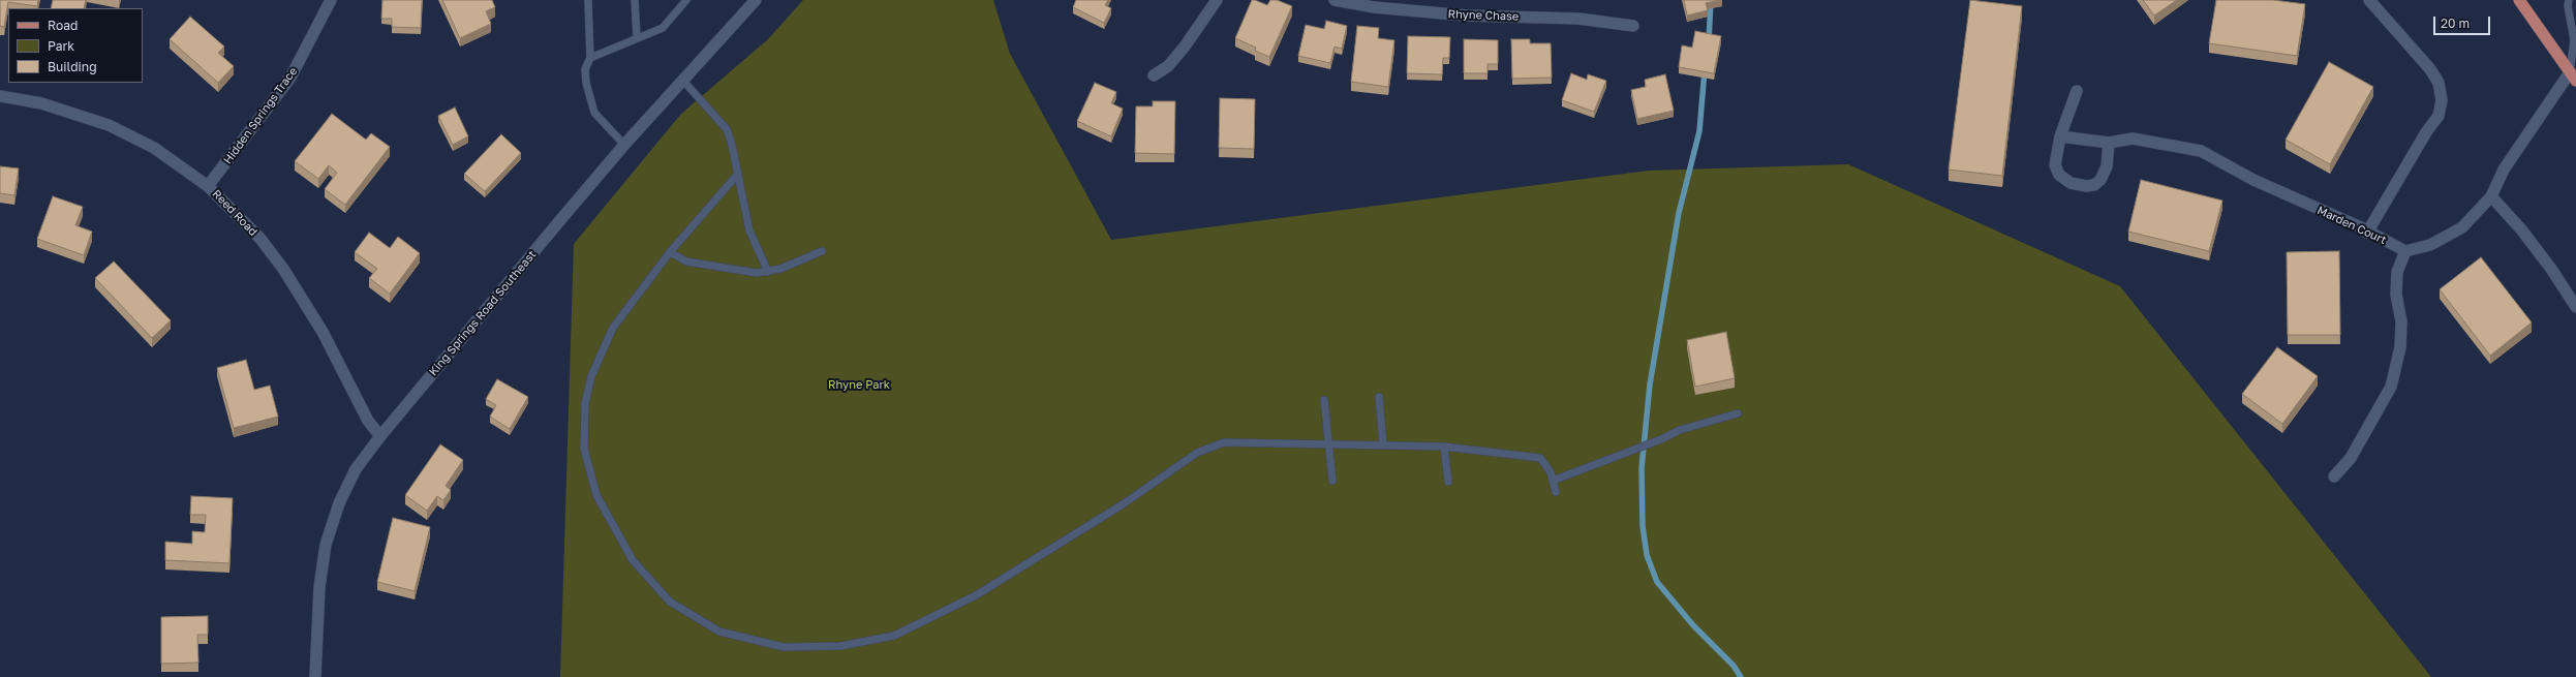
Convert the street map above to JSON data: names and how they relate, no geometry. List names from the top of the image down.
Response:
{
  "streets": {
    "street": [
      "Rhyne Chase",
      "Hidden Springs Trace",
      "Reed Road",
      "Marden Court",
      "King Springs Road Southeast"
    ]
  },
  "crossings": [
    ["Hidden Springs Trace", "Reed Road"],
    ["Reed Road", "King Springs Road Southeast"]
  ],
  "parks": ["Rhyne Park"],
  "legend": ["Road", "Park", "Building"],
  "scale_bar": "20 m"
}
